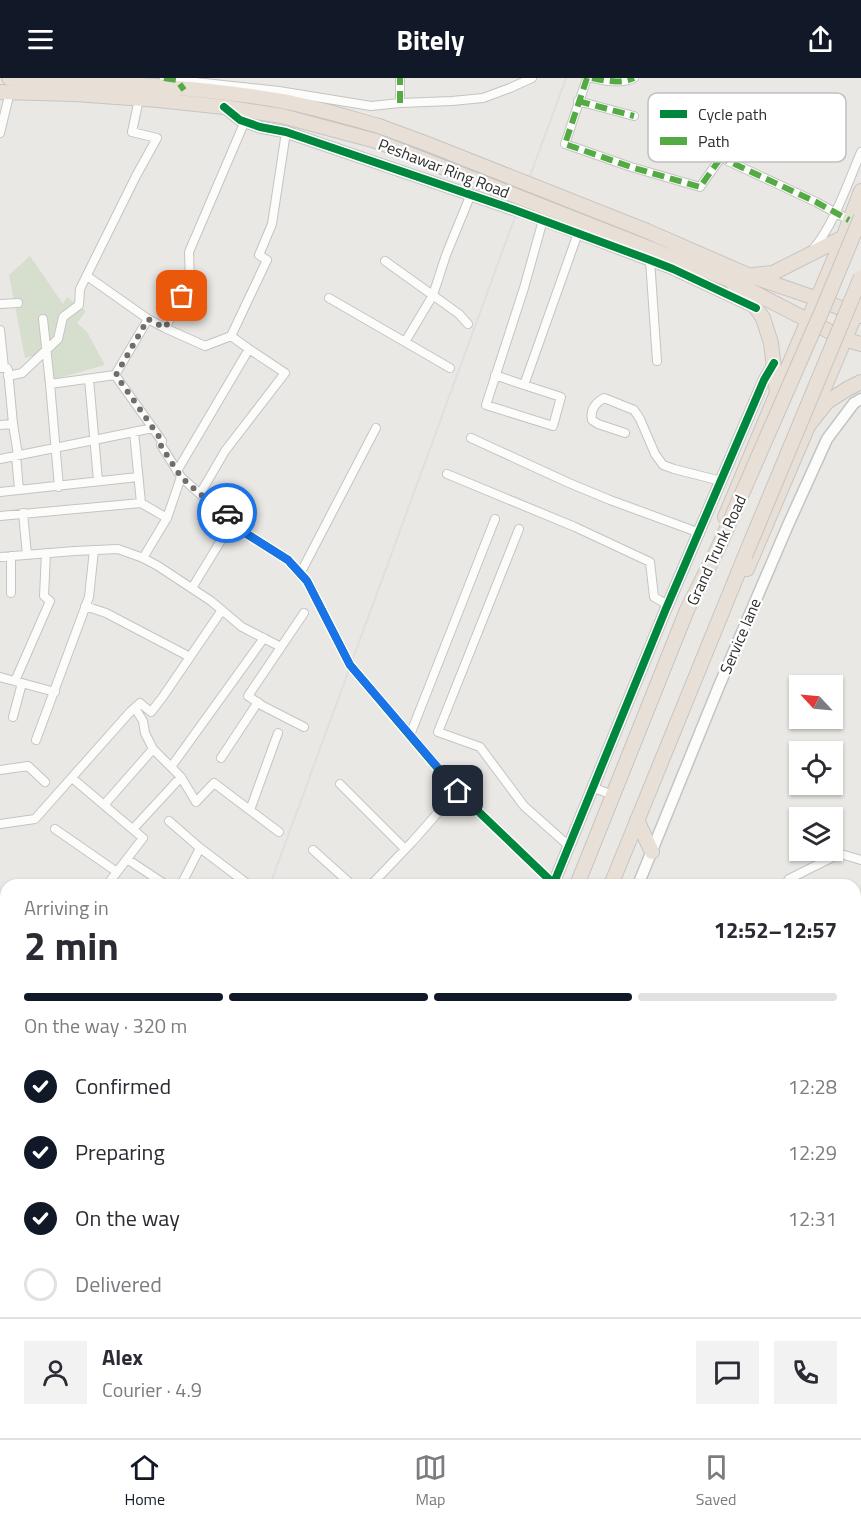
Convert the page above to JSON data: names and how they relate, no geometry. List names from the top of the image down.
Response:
{
  "streets": {
    "highway": ["Peshawar Ring Road", "Grand Trunk Road"],
    "street": ["Service lane"]
  },
  "legend": ["Cycle path", "Path"],
  "north": "top left",
  "page": {
    "header": "Bitely",
    "heading": ["2 min", "Arriving in", "12:52–12:57"],
    "panel": ["Alex", "Courier · 4.9"],
    "bar": "On the way · 320 m",
    "list": [
      ["Confirmed", "12:28"],
      ["Preparing", "12:29"],
      ["On the way", "12:31"],
      "Delivered"
    ],
    "tabs": ["Home", "Map", "Saved"]
  }
}
